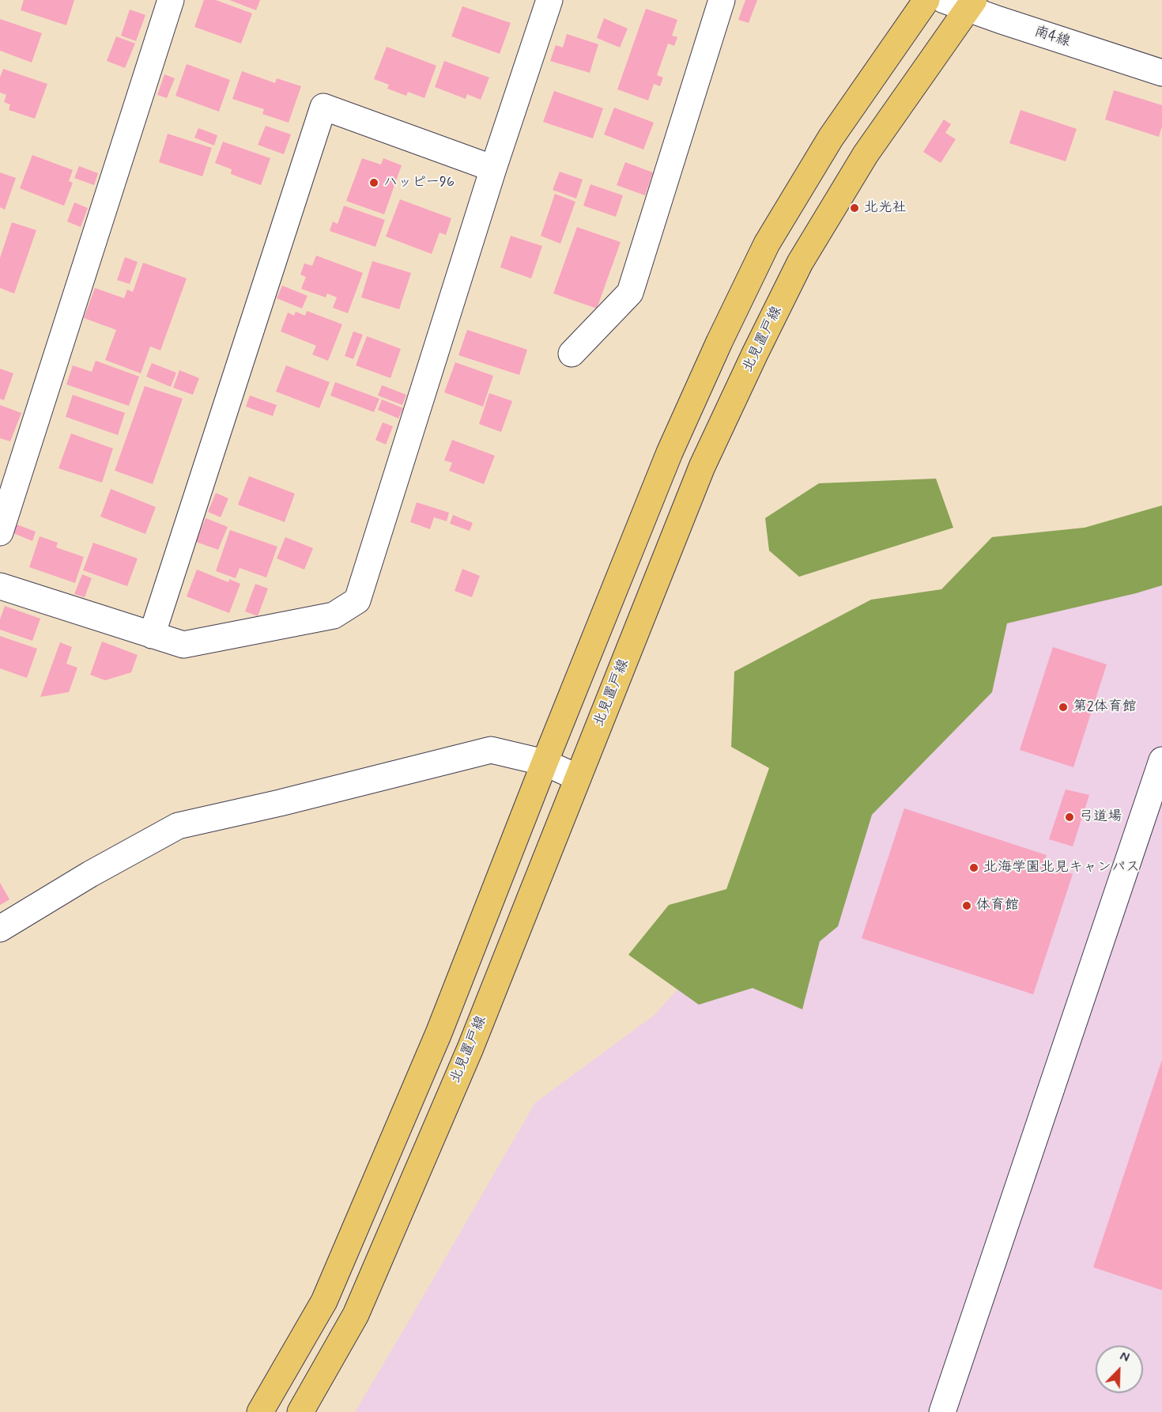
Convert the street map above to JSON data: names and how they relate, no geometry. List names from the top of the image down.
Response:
{
  "streets": {
    "main road": ["北見置戸線"],
    "street": ["南4線"]
  },
  "crossings": [
    ["南4線", "北見置戸線"]
  ],
  "places": [
    "ハッピー96",
    "北光社",
    "第2体育館",
    "弓道場",
    "北海学園北見キャンパス",
    "体育館"
  ],
  "north": "top right"
}
